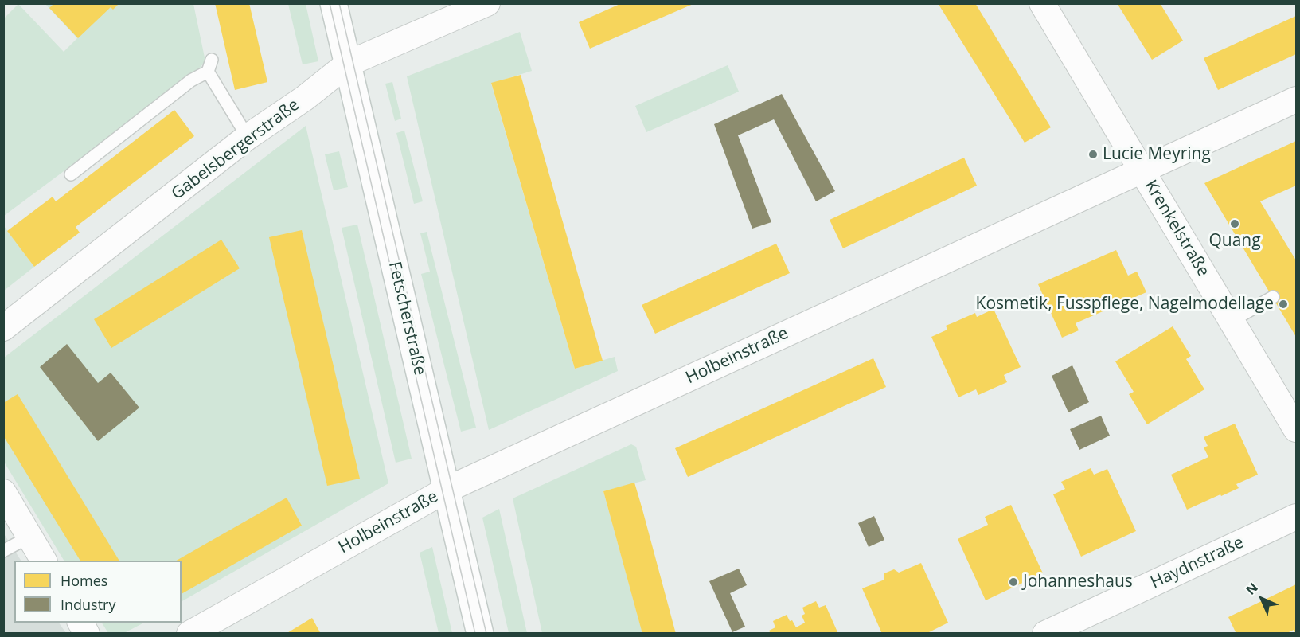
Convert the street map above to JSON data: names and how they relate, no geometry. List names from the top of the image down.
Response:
{
  "streets": {
    "main road": ["Fetscherstraße"],
    "street": [
      "Gabelsbergerstraße",
      "Krenkelstraße",
      "Holbeinstraße",
      "Haydnstraße"
    ]
  },
  "crossings": [
    ["Gabelsbergerstraße", "Fetscherstraße"],
    ["Krenkelstraße", "Holbeinstraße"],
    ["Fetscherstraße", "Holbeinstraße"]
  ],
  "places": [
    "Lucie Meyring",
    "Quang",
    "Kosmetik, Fusspflege, Nagelmodellage",
    "Johanneshaus"
  ],
  "legend": ["Homes", "Industry"],
  "north": "top left"
}
